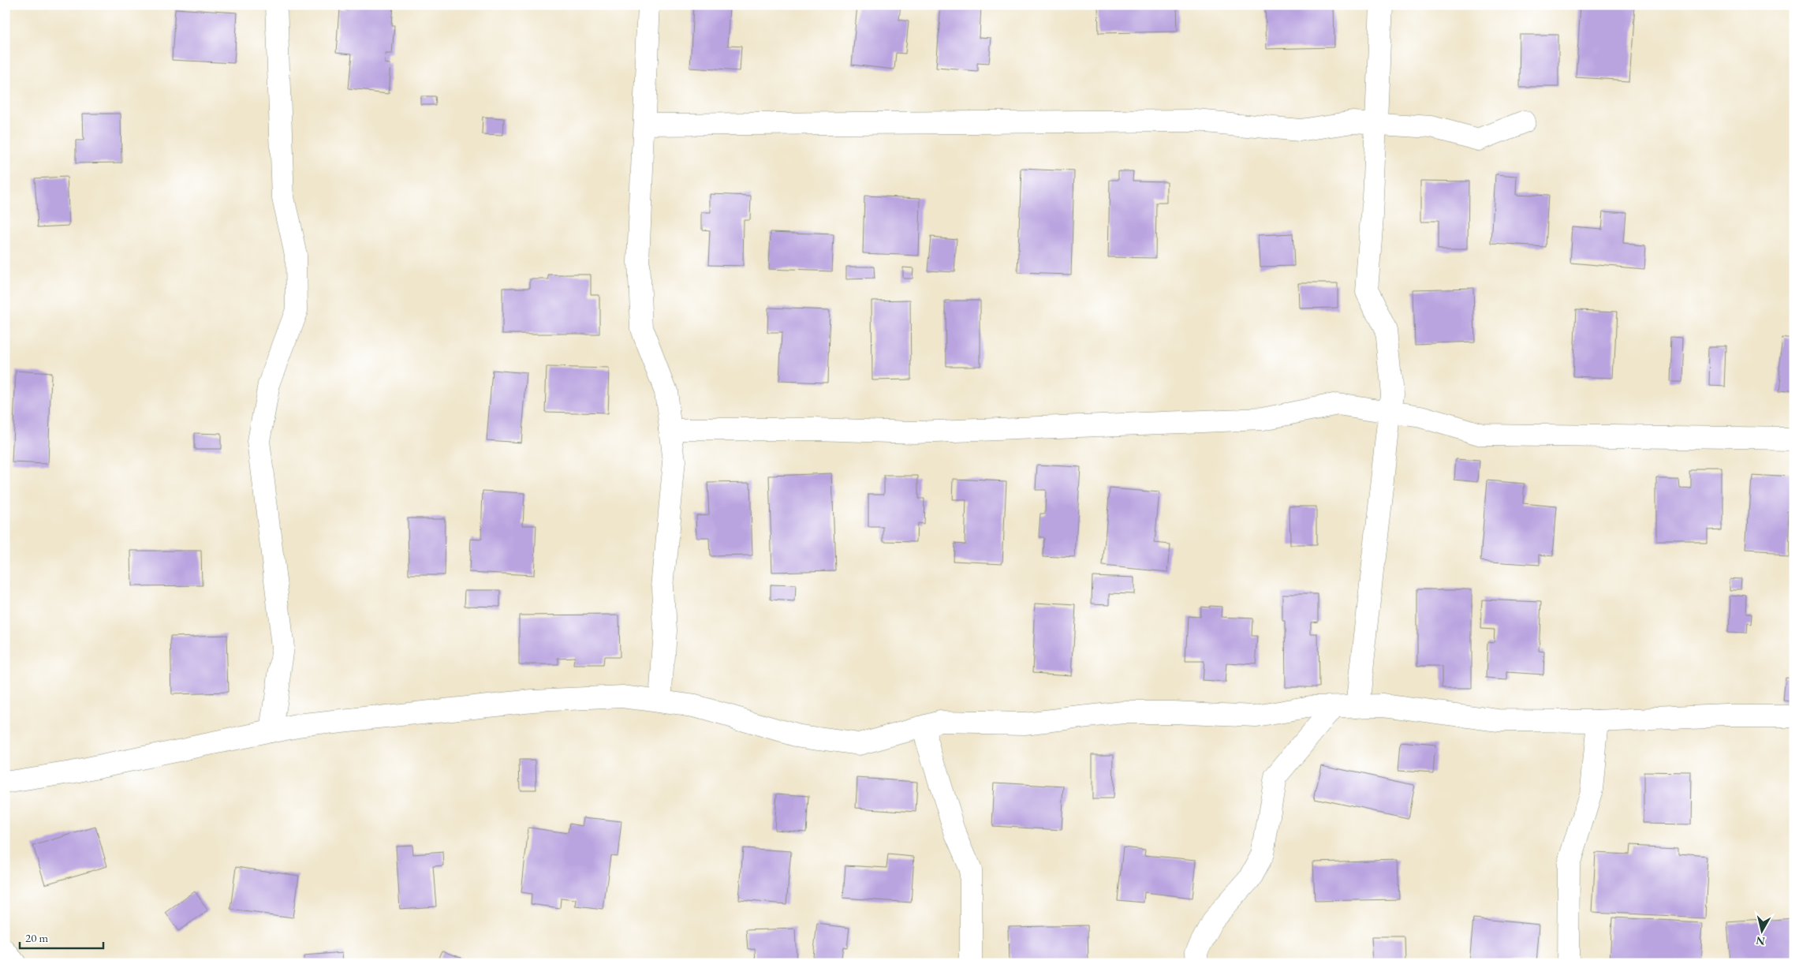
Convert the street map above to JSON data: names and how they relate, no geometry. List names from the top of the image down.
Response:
{
  "scale_bar": "20 m",
  "north": "bottom"
}
